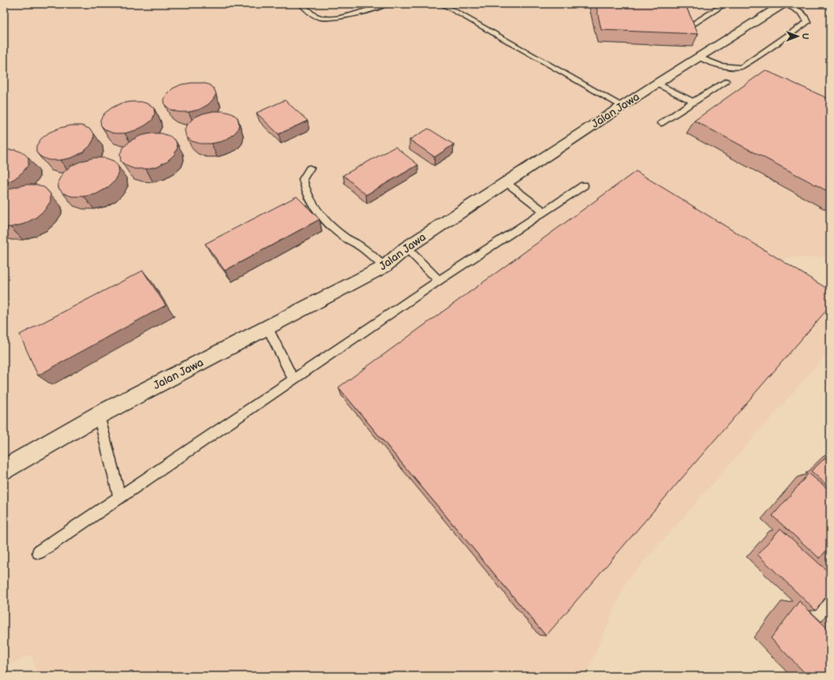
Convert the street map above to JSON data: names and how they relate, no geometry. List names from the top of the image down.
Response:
{
  "streets": {
    "street": ["Jalan Jawa"]
  },
  "north": "right"
}
